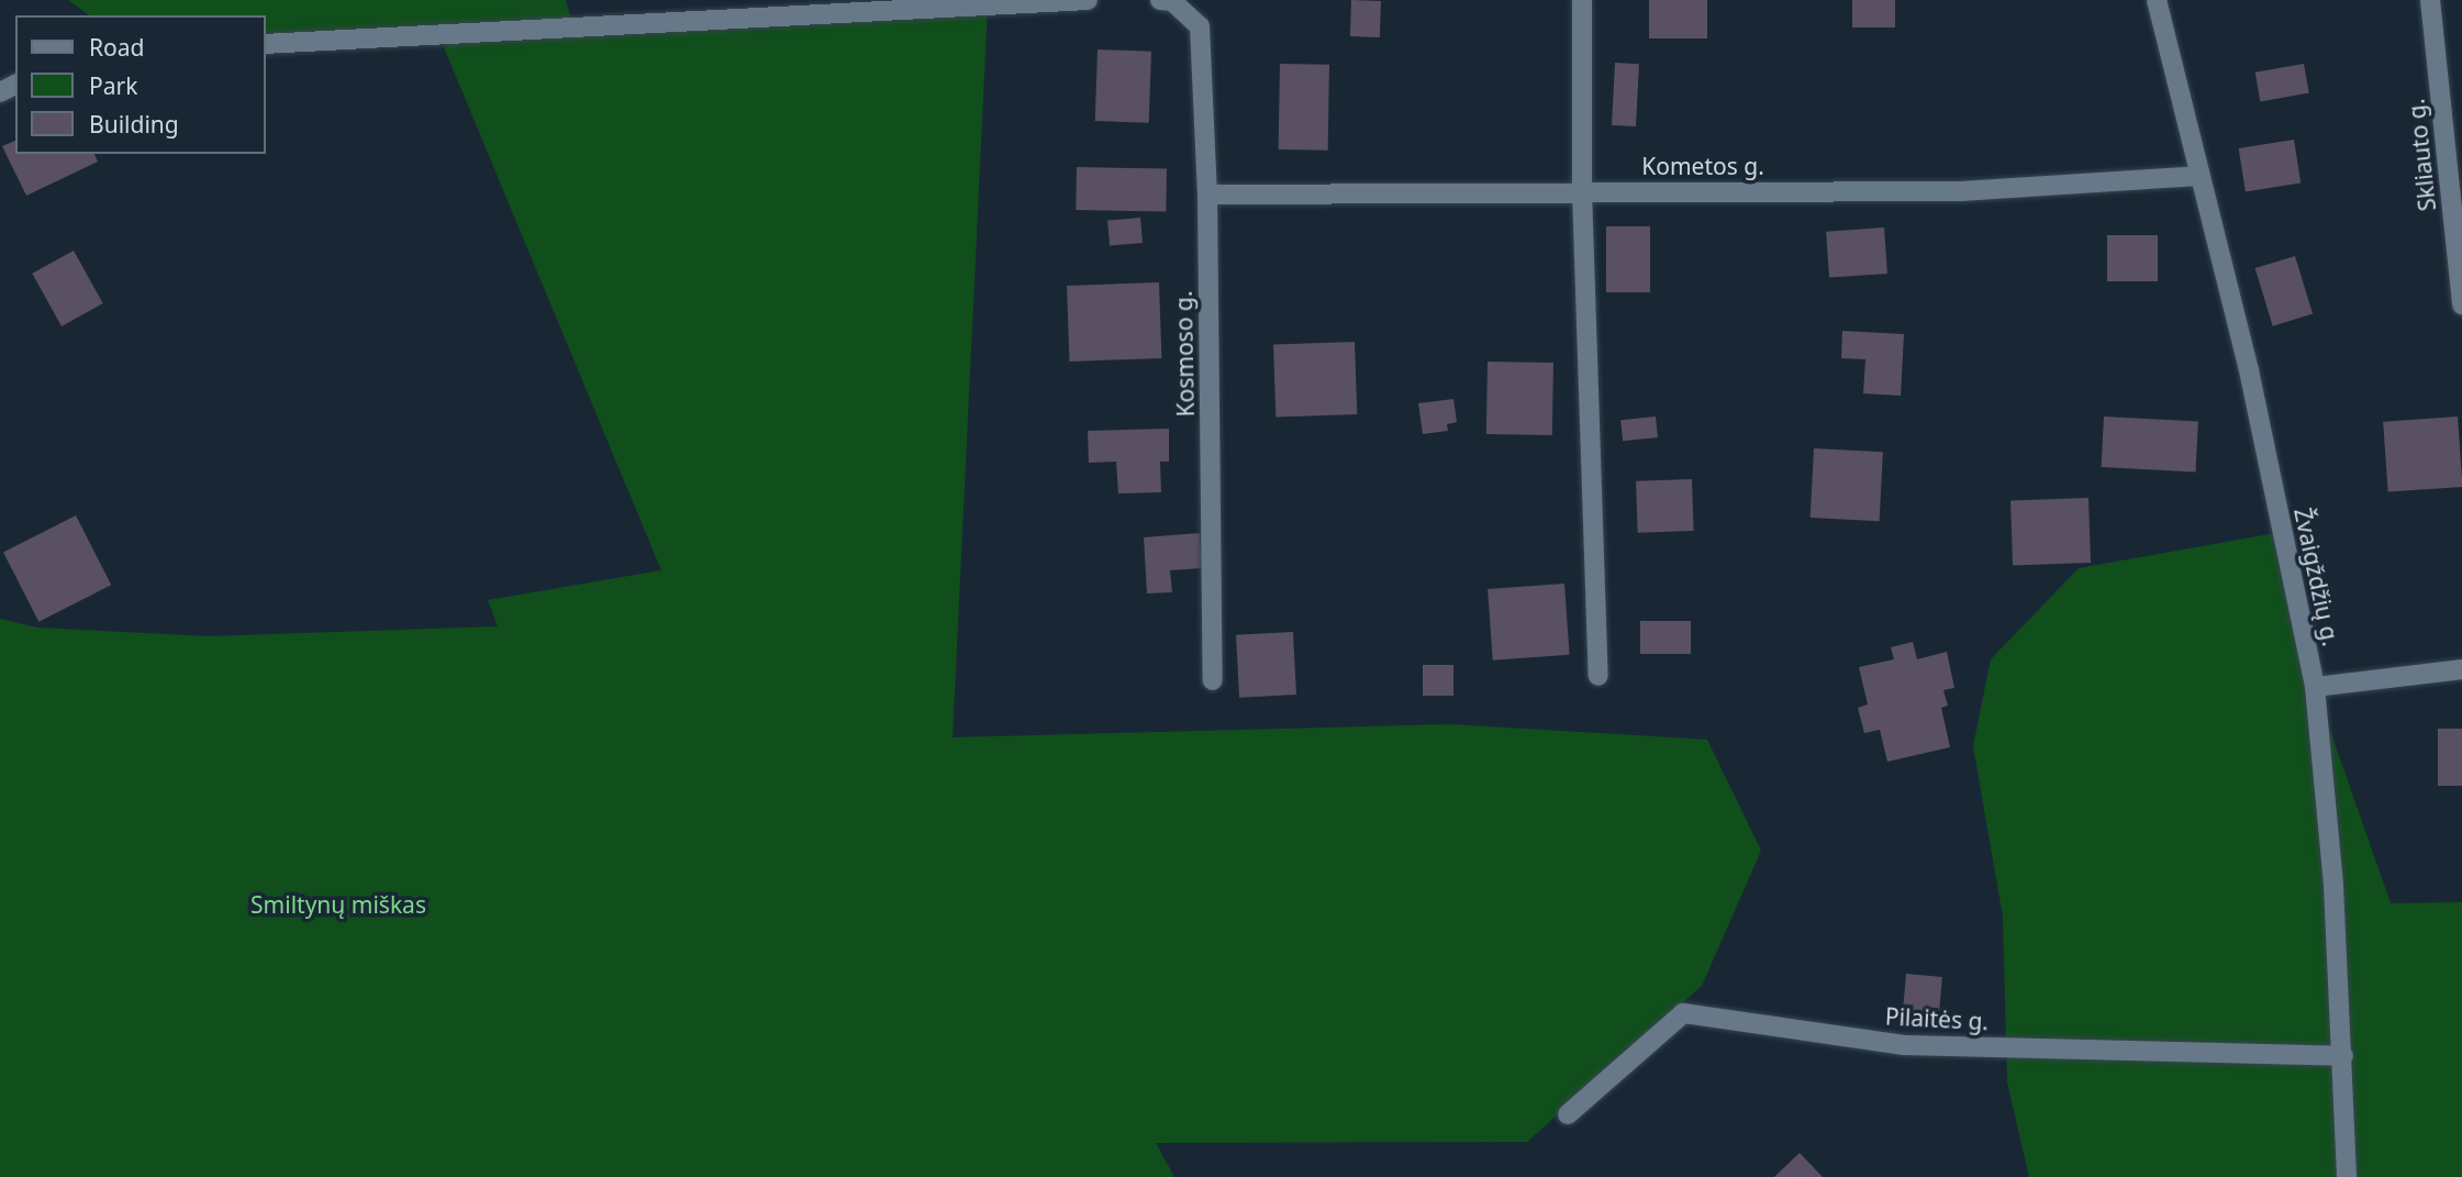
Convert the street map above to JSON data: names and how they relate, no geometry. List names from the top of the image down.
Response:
{
  "streets": {
    "street": [
      "Skliauto g.",
      "Kometos g.",
      "Kosmoso g.",
      "Žvaigždžių g.",
      "Pilaitės g."
    ]
  },
  "crossings": [
    ["Kometos g.", "Kosmoso g."],
    ["Kometos g.", "Žvaigždžių g."],
    ["Žvaigždžių g.", "Pilaitės g."]
  ],
  "parks": ["Smiltynų miškas"],
  "legend": ["Road", "Park", "Building"]
}
